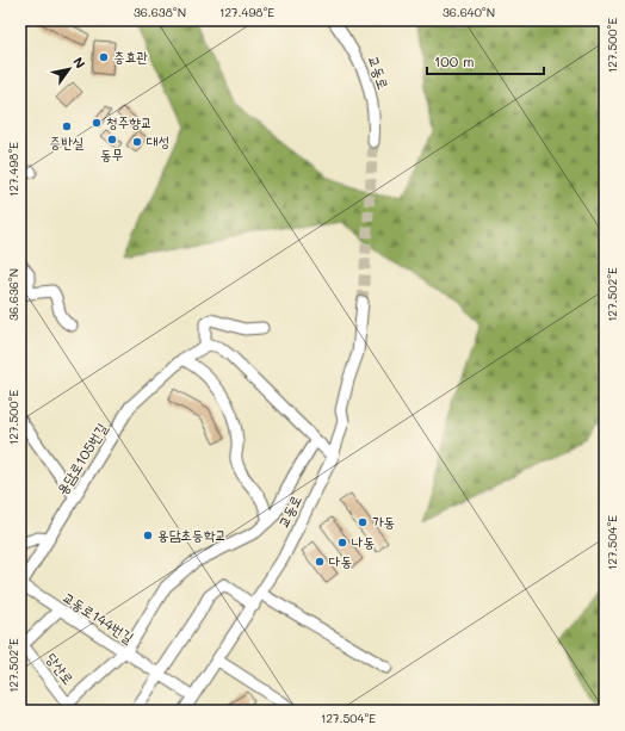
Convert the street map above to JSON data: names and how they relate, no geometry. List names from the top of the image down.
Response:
{
  "streets": {
    "street": [
      "교동로",
      "용담로105번길",
      "교동로144번길",
      "당산로"
    ]
  },
  "crossings": [
    ["교동로", "교동로144번길"],
    ["용담로105번길", "교동로144번길"],
    ["교동로144번길", "당산로"]
  ],
  "places": [
    "충효관",
    "청주향교",
    "증반실",
    "동무",
    "대성",
    "가동",
    "용담초등학교",
    "나동",
    "다동"
  ],
  "scale_bar": "100 m",
  "north": "top right",
  "coordinates": [
    "36.638°N",
    "127.498°E",
    "36.640°N",
    "127.500°E",
    "36.636°N",
    "127.502°E",
    "127.504°E"
  ]
}
